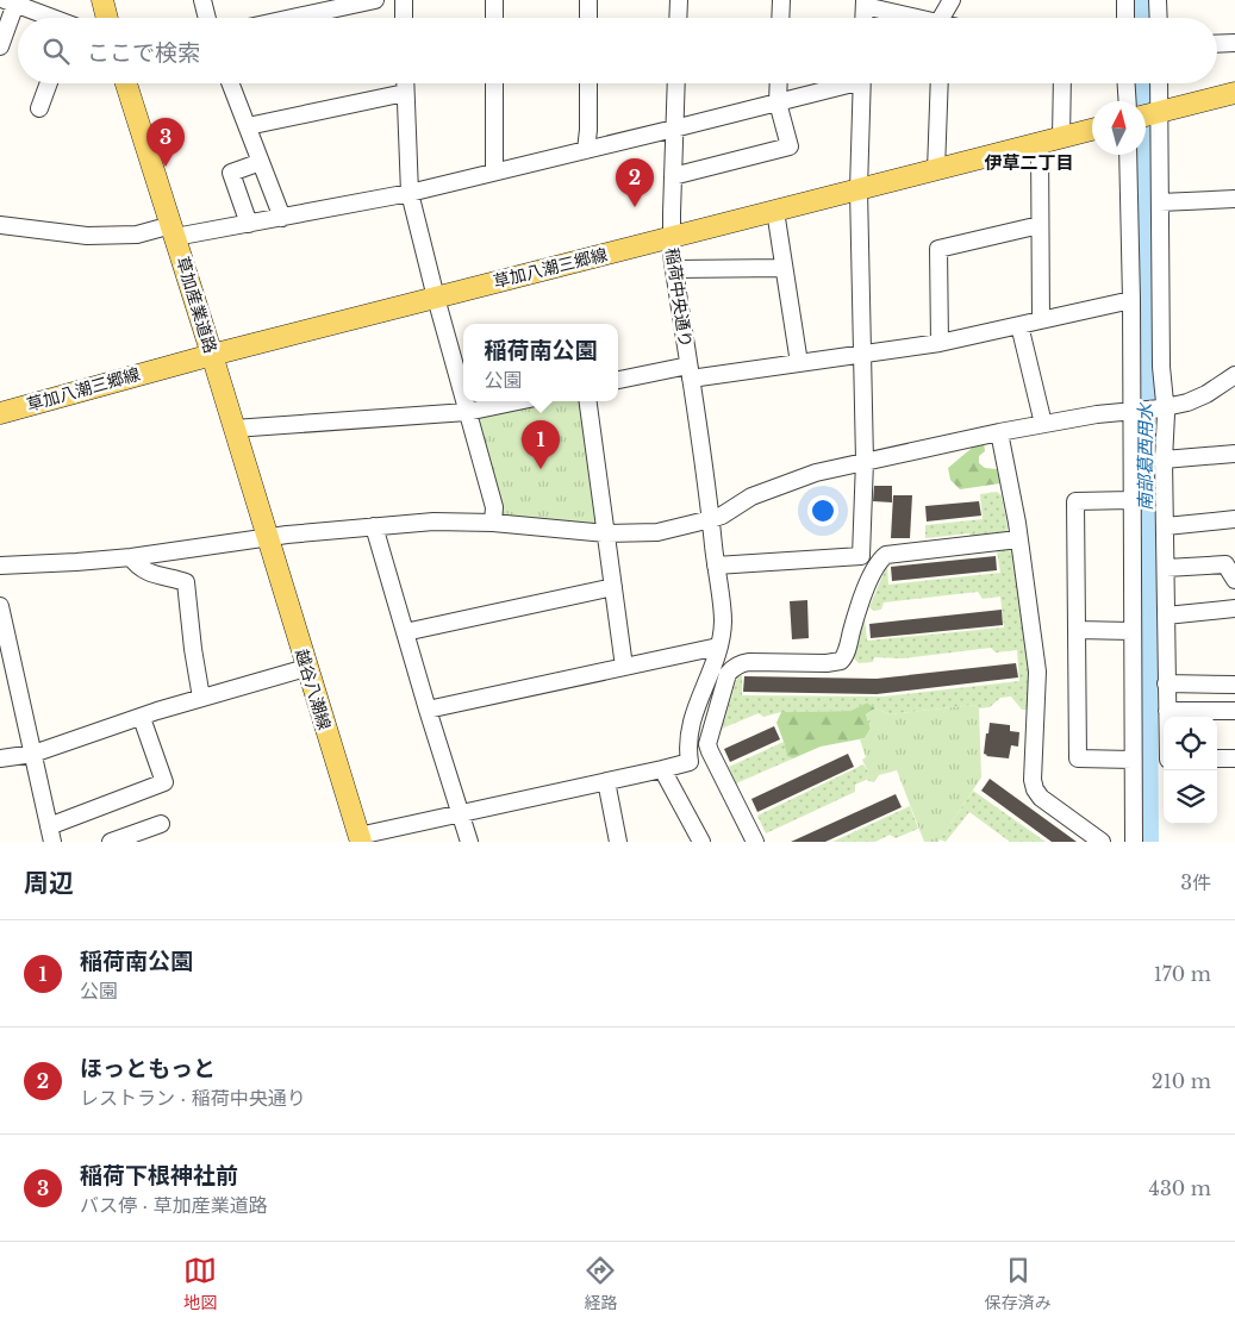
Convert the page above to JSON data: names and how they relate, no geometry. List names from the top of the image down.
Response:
{
  "streets": {
    "main road": ["草加八潮三郷線", "草加産業道路", "越谷八潮線"],
    "street": ["稲荷中央通り"]
  },
  "crossings": [
    ["草加八潮三郷線", "稲荷中央通り"],
    ["草加八潮三郷線", "草加産業道路"],
    ["草加産業道路", "越谷八潮線"]
  ],
  "districts": ["伊草二丁目"],
  "water": ["南部葛西用水"],
  "north": "top",
  "page": {
    "search": "ここで検索",
    "pins": ["3", "2", "1"],
    "popup": ["稲荷南公園", "公園"],
    "heading": ["周辺", "3件"],
    "list": [
      {
        "mark": "1",
        "name": "稲荷南公園",
        "note": "公園",
        "value": "170 m"
      },
      {
        "mark": "2",
        "name": "ほっともっと",
        "note": "レストラン · 稲荷中央通り",
        "value": "210 m"
      },
      {
        "mark": "3",
        "name": "稲荷下根神社前",
        "note": "バス停 · 草加産業道路",
        "value": "430 m"
      }
    ],
    "nav": ["地図", "経路", "保存済み"]
  }
}
